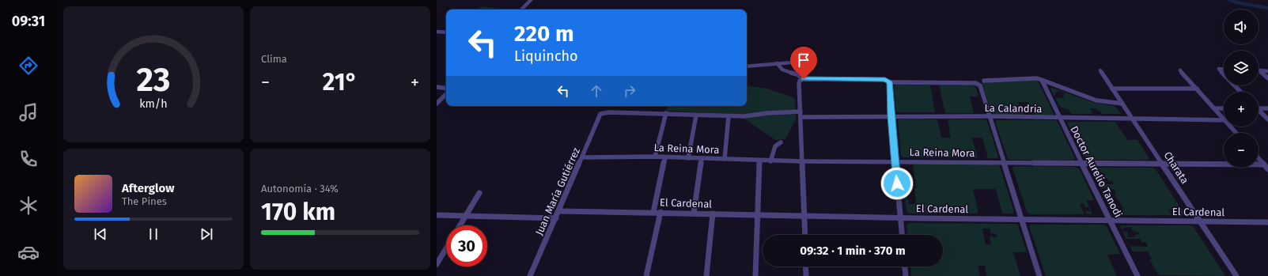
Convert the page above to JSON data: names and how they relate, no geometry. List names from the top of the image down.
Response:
{
  "streets": {
    "street": [
      "La Calandria",
      "La Reina Mora",
      "Charata",
      "Doctor Aurelio Tanodi",
      "Juan María Gutiérrez",
      "El Cardenal"
    ]
  },
  "crossings": [
    ["La Calandria", "Charata"],
    ["La Calandria", "Doctor Aurelio Tanodi"],
    ["La Reina Mora", "Charata"],
    ["La Reina Mora", "Doctor Aurelio Tanodi"],
    ["La Reina Mora", "Juan María Gutiérrez"],
    ["Charata", "El Cardenal"],
    ["Doctor Aurelio Tanodi", "El Cardenal"],
    ["Juan María Gutiérrez", "El Cardenal"]
  ],
  "page": {
    "tabs": "09:31",
    "tile": [
      "Clima",
      ["Autonomía · 34%", "170 km"]
    ],
    "map_buttons": ["+", "−"],
    "turn": ["220 m", "Liquincho"],
    "heat": ["−", "21°", "+"],
    "song": ["Afterglow", "The Pines"],
    "limit": "30",
    "trip": "09:32 · 1 min · 370 m",
    "gauge": ["23", "km/h"]
  }
}
